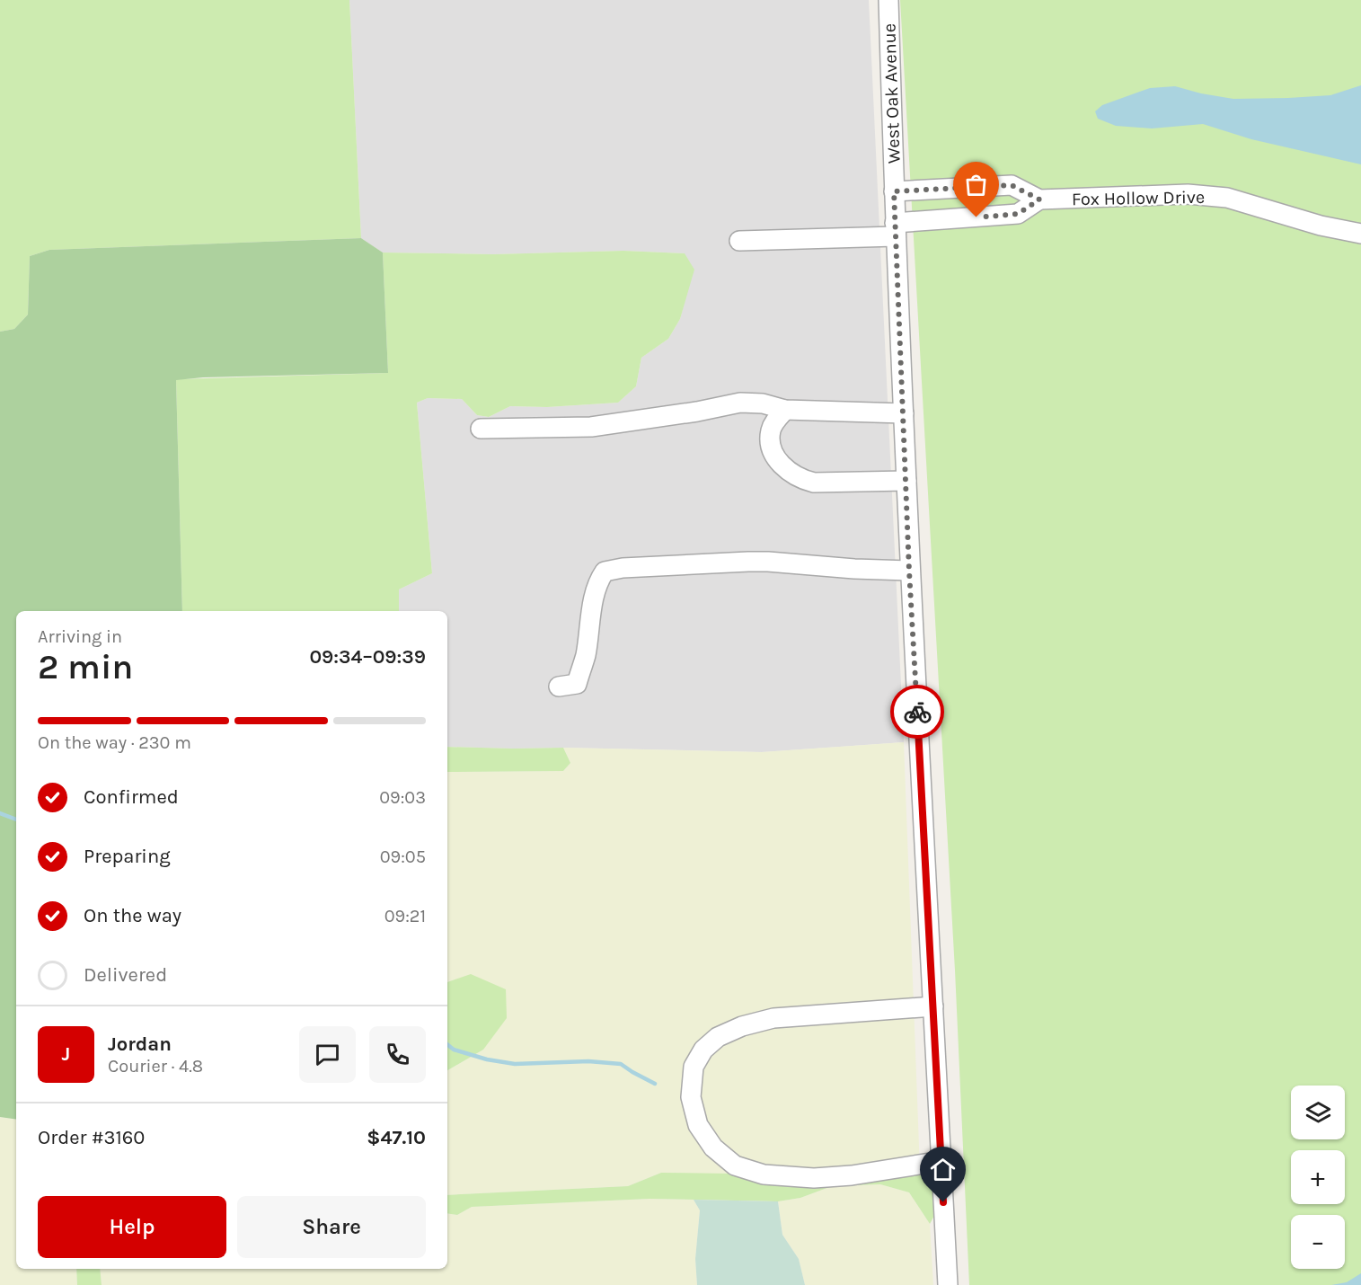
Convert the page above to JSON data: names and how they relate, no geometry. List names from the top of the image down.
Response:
{
  "streets": {
    "street": ["West Oak Avenue", "Fox Hollow Drive"]
  },
  "crossings": [
    ["West Oak Avenue", "Fox Hollow Drive"]
  ],
  "page": {
    "heading": ["2 min", "Arriving in", "09:34–09:39"],
    "panel": [
      "Jordan",
      "Courier · 4.8",
      "Order #3160",
      "$47.10"
    ],
    "bar": "On the way · 230 m",
    "list": [
      ["Confirmed", "09:03"],
      ["Preparing", "09:05"],
      ["On the way", "09:21"],
      "Delivered"
    ],
    "round": "J",
    "map_buttons": ["+", "−"],
    "buttons": ["Help", "Share"]
  }
}
